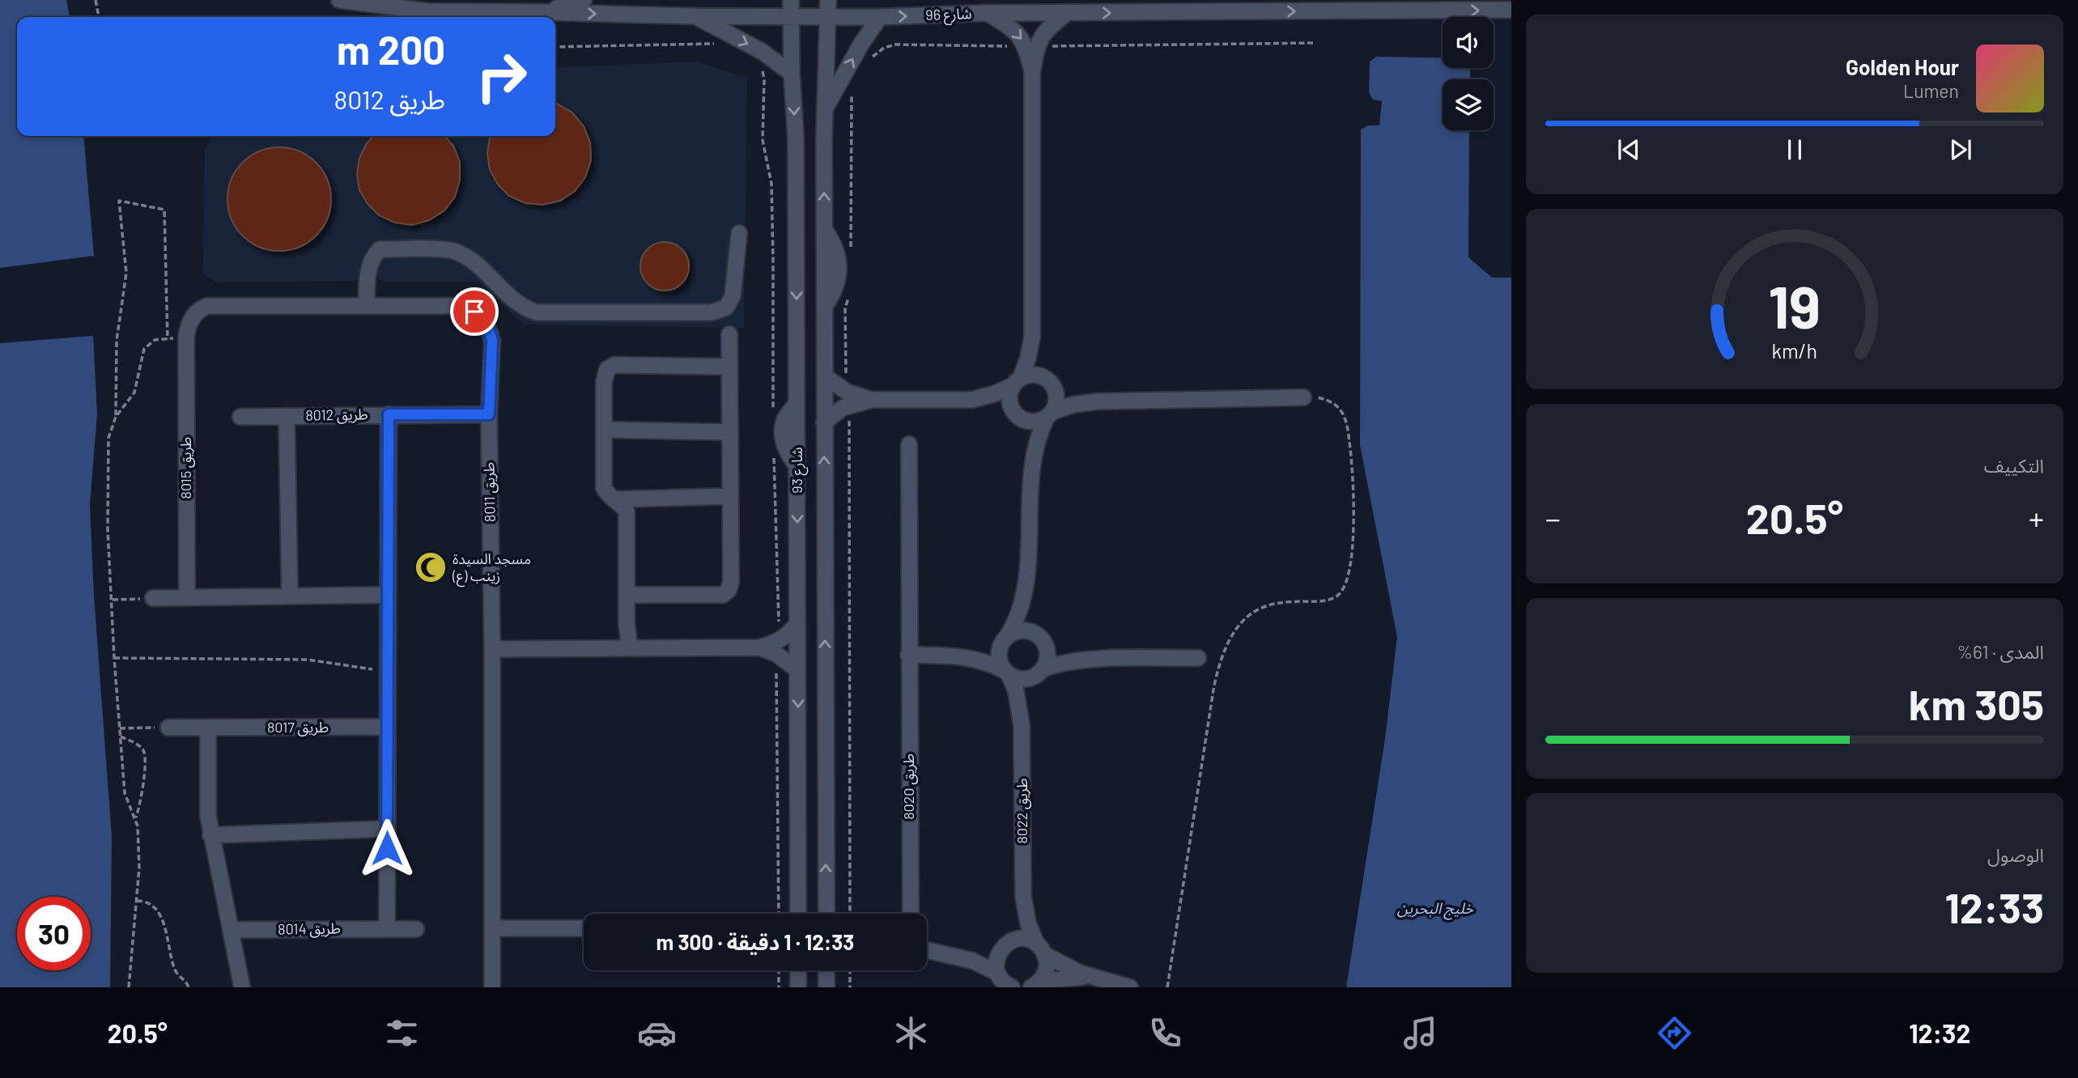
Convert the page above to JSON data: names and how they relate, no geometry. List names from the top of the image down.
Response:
{
  "streets": {
    "street": [
      "شارع 96",
      "طريق 8012",
      "طريق 8015",
      "شارع 93",
      "طريق 8011",
      "طريق 8017",
      "طريق 8020",
      "طريق 8022",
      "طريق 8014"
    ]
  },
  "crossings": [
    ["شارع 96", "شارع 93"],
    ["طريق 8012", "طريق 8011"],
    ["طريق 8015", "طريق 8011"]
  ],
  "one_way": ["شارع 96"],
  "water": ["خليج البحرين"],
  "places": {
    "mosque": ["مسجد السيدة زينب (ع)"]
  },
  "page": {
    "turn": ["200 m", "طريق 8012"],
    "song": ["Golden Hour", "Lumen"],
    "tile": [
      "التكييف",
      ["المدى · 61%", "305 km"],
      ["الوصول", "12:33"]
    ],
    "heat": ["−", "20.5°", "+"],
    "limit": "30",
    "trip": "12:33 · 1 دقيقة · 300 m",
    "tabs": ["12:32", "20.5°"],
    "gauge": ["19", "km/h"]
  }
}
